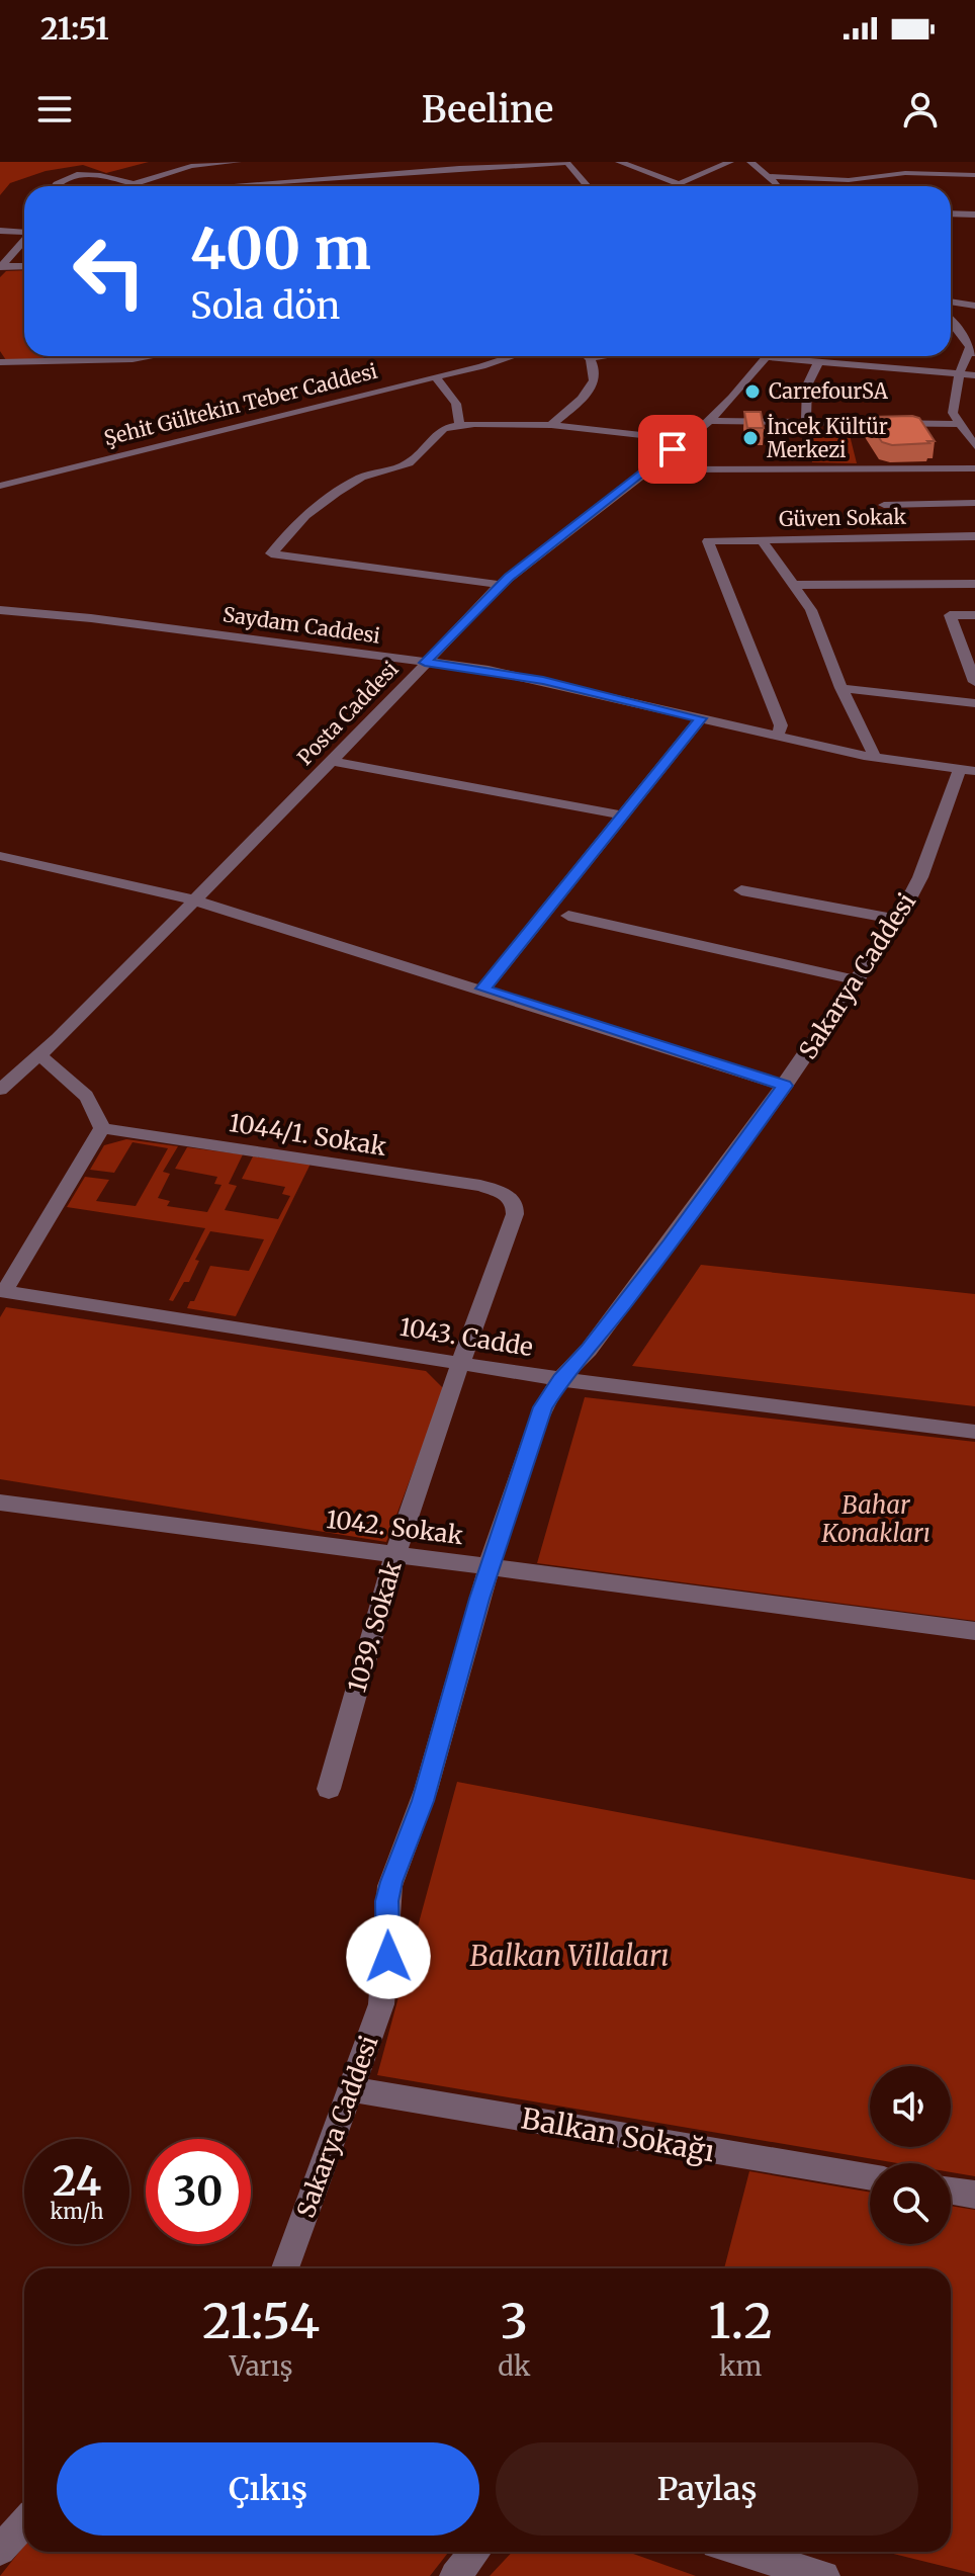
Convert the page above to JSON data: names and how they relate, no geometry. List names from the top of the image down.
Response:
{
  "streets": {
    "street": [
      "Şehit Gültekin Teber Caddesi",
      "Güven Sokak",
      "Saydam Caddesi",
      "Posta Caddesi",
      "Sakarya Caddesi",
      "1044/1. Sokak",
      "1043. Cadde",
      "1042. Sokak",
      "1039. Sokak",
      "Balkan Sokağı"
    ]
  },
  "crossings": [
    ["Güven Sokak", "Saydam Caddesi"],
    ["Saydam Caddesi", "Posta Caddesi"],
    ["Saydam Caddesi", "Sakarya Caddesi"],
    ["Sakarya Caddesi", "1043. Cadde"],
    ["Sakarya Caddesi", "1042. Sokak"],
    ["Sakarya Caddesi", "Balkan Sokağı"],
    ["1044/1. Sokak", "1039. Sokak"],
    ["1043. Cadde", "1039. Sokak"],
    ["1042. Sokak", "1039. Sokak"]
  ],
  "parks": ["Bahar Konakları", "Balkan Villaları"],
  "places": ["CarrefourSA", "İncek Kültür Merkezi"],
  "page": {
    "status": "21:51",
    "header": "Beeline",
    "turn": ["400 m", "Sola dön"],
    "speed": "24 km/h",
    "limit": "30",
    "eta": [
      "21:54",
      "Varış",
      "3",
      "dk",
      "1.2",
      "km"
    ],
    "buttons": ["Çıkış", "Paylaş"]
  }
}
